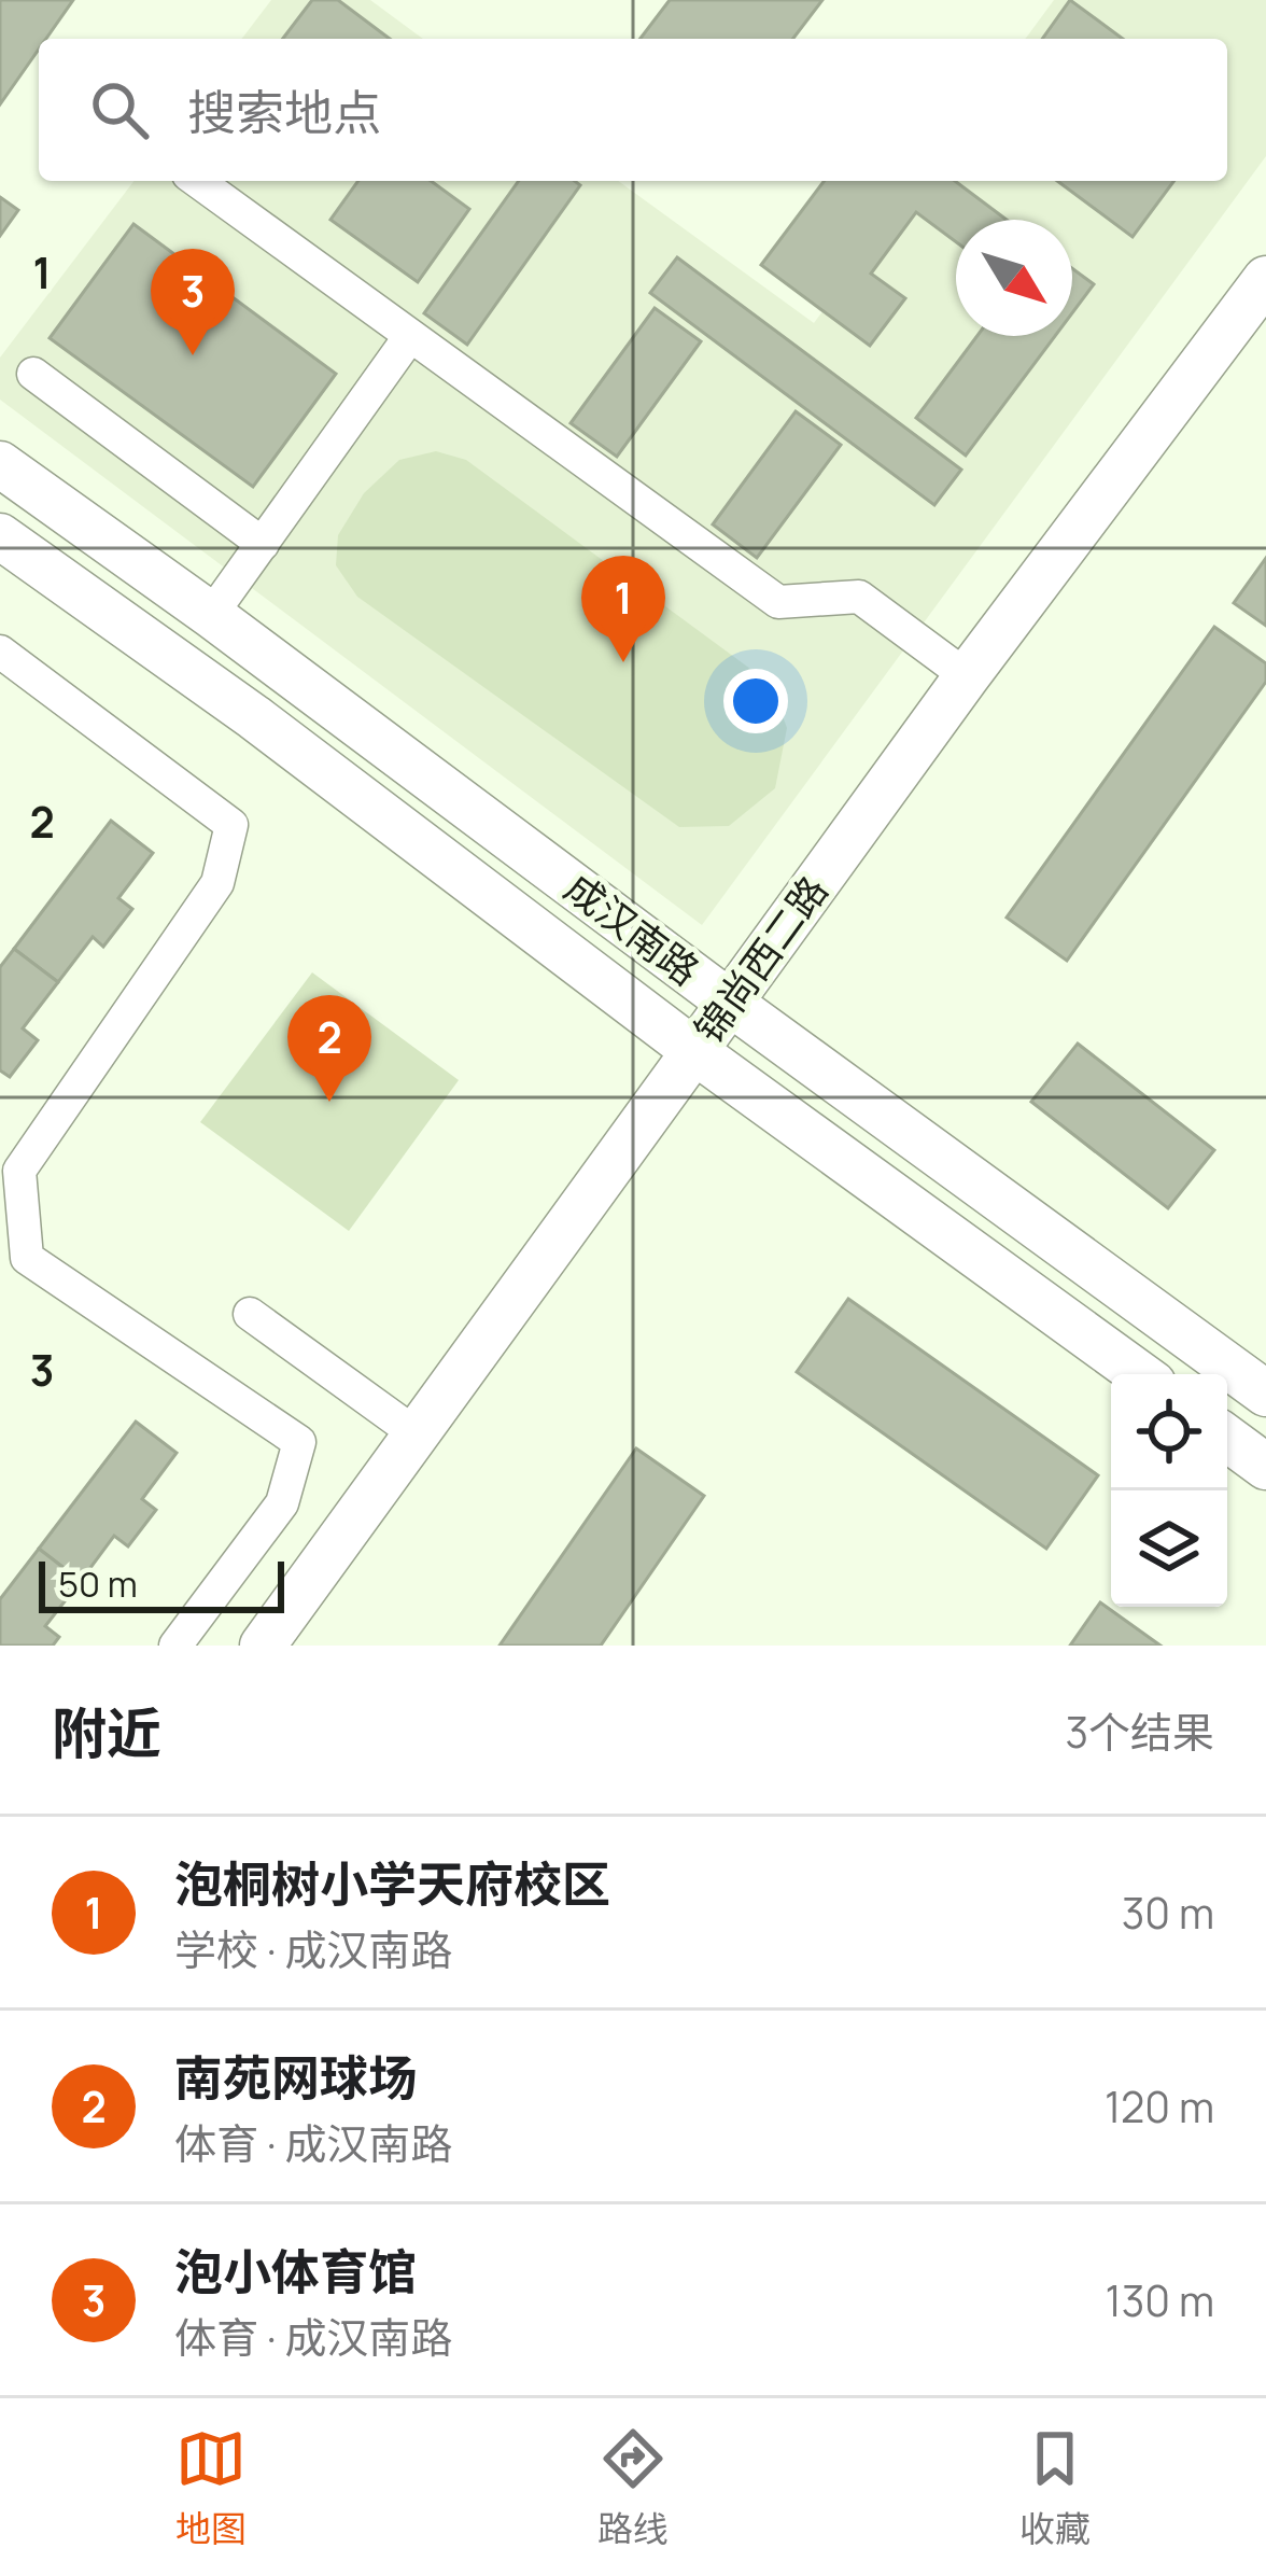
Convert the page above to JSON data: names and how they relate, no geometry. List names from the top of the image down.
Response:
{
  "streets": {
    "main road": ["成汉南路", "锦尚西二路"]
  },
  "crossings": [
    ["成汉南路", "锦尚西二路"]
  ],
  "scale_bar": "50 m",
  "north": "bottom right",
  "page": {
    "search": "搜索地点",
    "pins": ["3", "1", "2"],
    "scale": "50 m",
    "heading": ["附近", "3个结果"],
    "list": [
      {
        "mark": "1",
        "name": "泡桐树小学天府校区",
        "note": "学校 · 成汉南路",
        "value": "30 m"
      },
      {
        "mark": "2",
        "name": "南苑网球场",
        "note": "体育 · 成汉南路",
        "value": "120 m"
      },
      {
        "mark": "3",
        "name": "泡小体育馆",
        "note": "体育 · 成汉南路",
        "value": "130 m"
      }
    ],
    "nav": ["地图", "路线", "收藏"]
  },
  "grid": {
    "rows": ["1", "2", "3"]
  }
}
